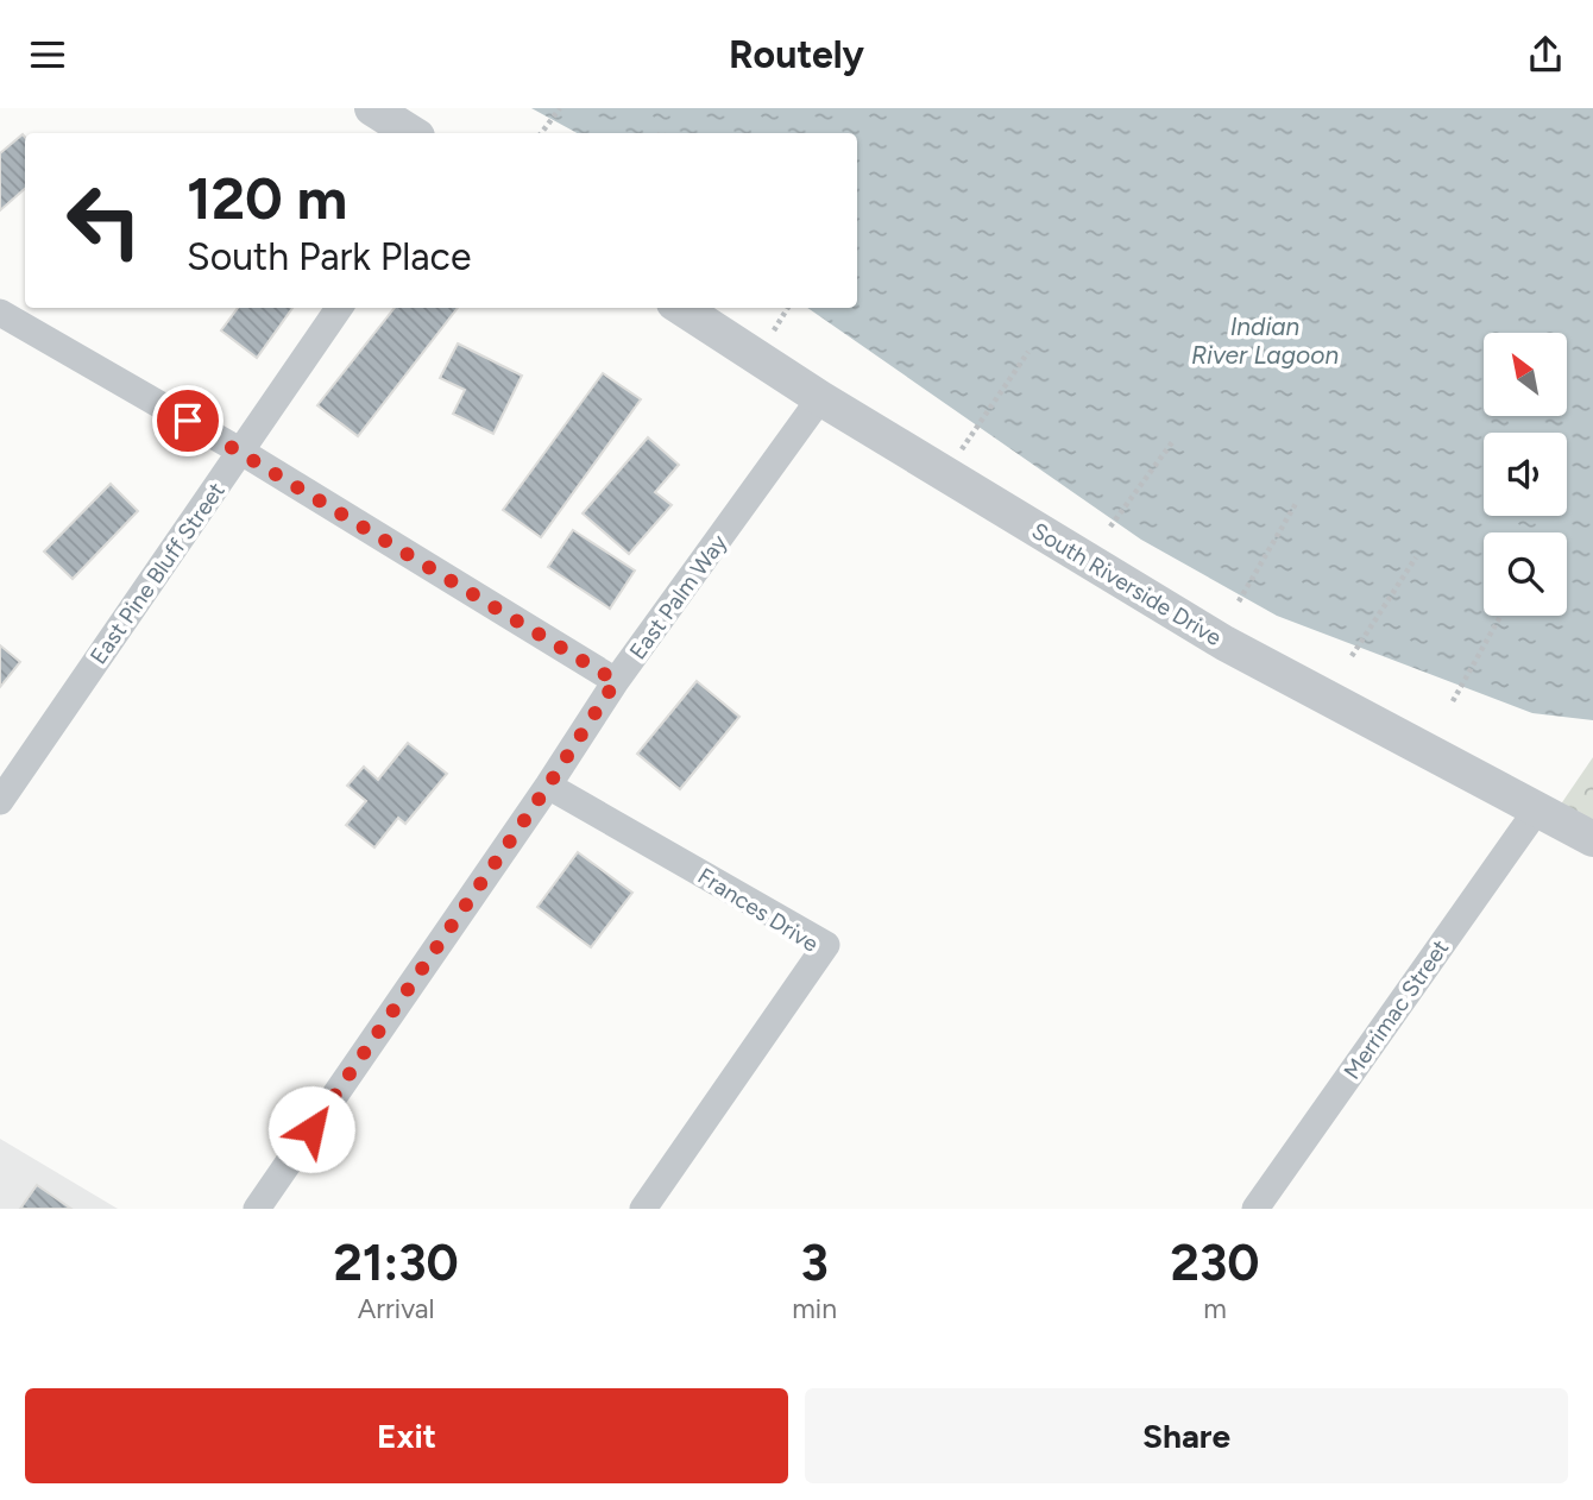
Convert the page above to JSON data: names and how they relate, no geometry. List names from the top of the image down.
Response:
{
  "streets": {
    "street": [
      "East Pine Bluff Street",
      "South Riverside Drive",
      "East Palm Way",
      "Frances Drive",
      "Merrimac Street"
    ]
  },
  "crossings": [
    ["South Riverside Drive", "East Palm Way"],
    ["South Riverside Drive", "Merrimac Street"],
    ["East Palm Way", "Frances Drive"]
  ],
  "water": ["Indian River Lagoon"],
  "north": "top left",
  "page": {
    "header": "Routely",
    "turn": ["120 m", "South Park Place"],
    "eta": [
      "21:30",
      "Arrival",
      "3",
      "min",
      "230",
      "m"
    ],
    "buttons": ["Exit", "Share"]
  }
}
